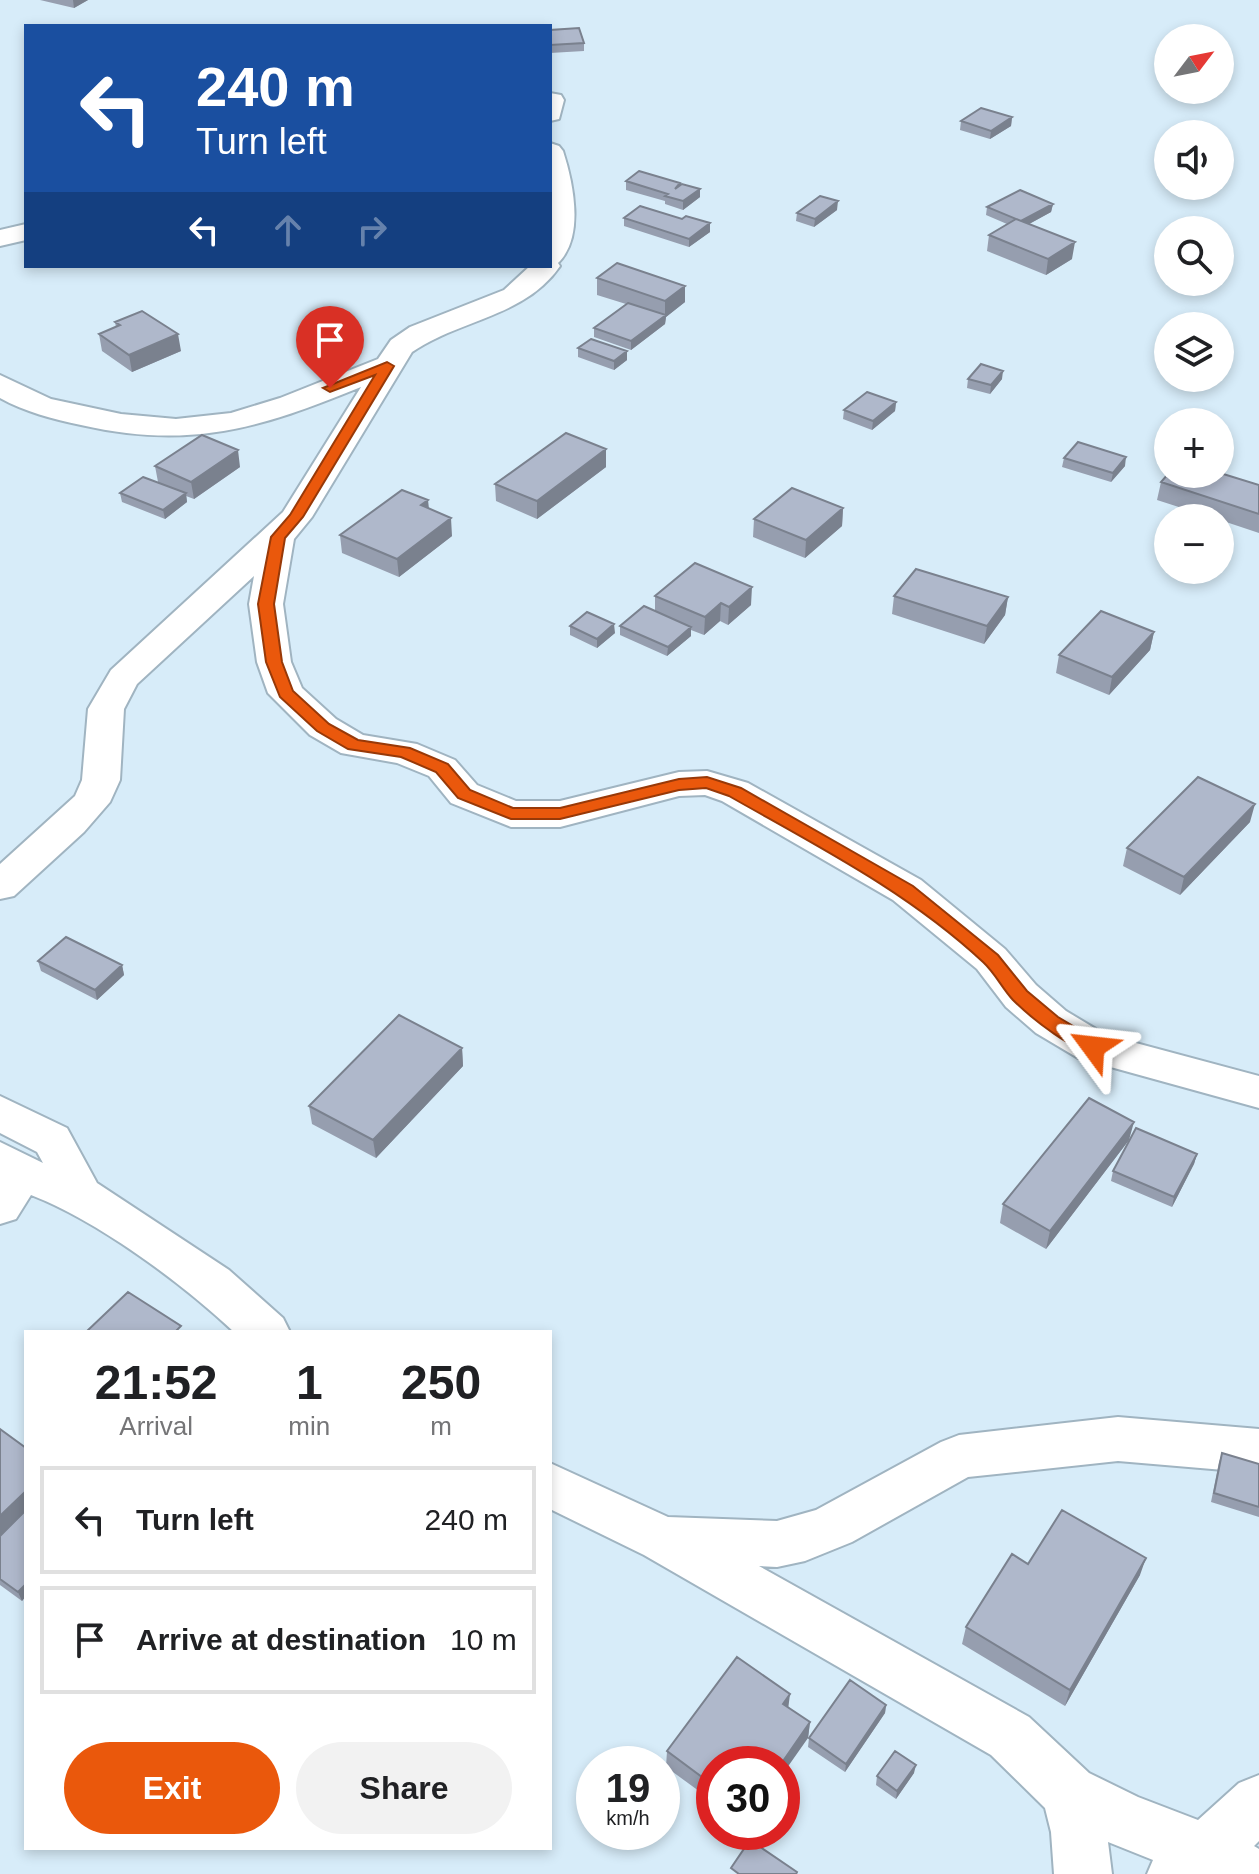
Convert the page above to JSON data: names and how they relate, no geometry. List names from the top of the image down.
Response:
{
  "north": "top right",
  "page": {
    "map_buttons": ["+", "−"],
    "turn": ["240 m", "Turn left"],
    "eta": [
      "21:52",
      "Arrival",
      "1",
      "min",
      "250",
      "m"
    ],
    "list": [
      {
        "name": "Turn left",
        "value": "240 m"
      },
      {
        "name": "Arrive at destination",
        "value": "10 m"
      }
    ],
    "buttons": ["Exit", "Share"],
    "speed": "19 km/h",
    "limit": "30"
  }
}
